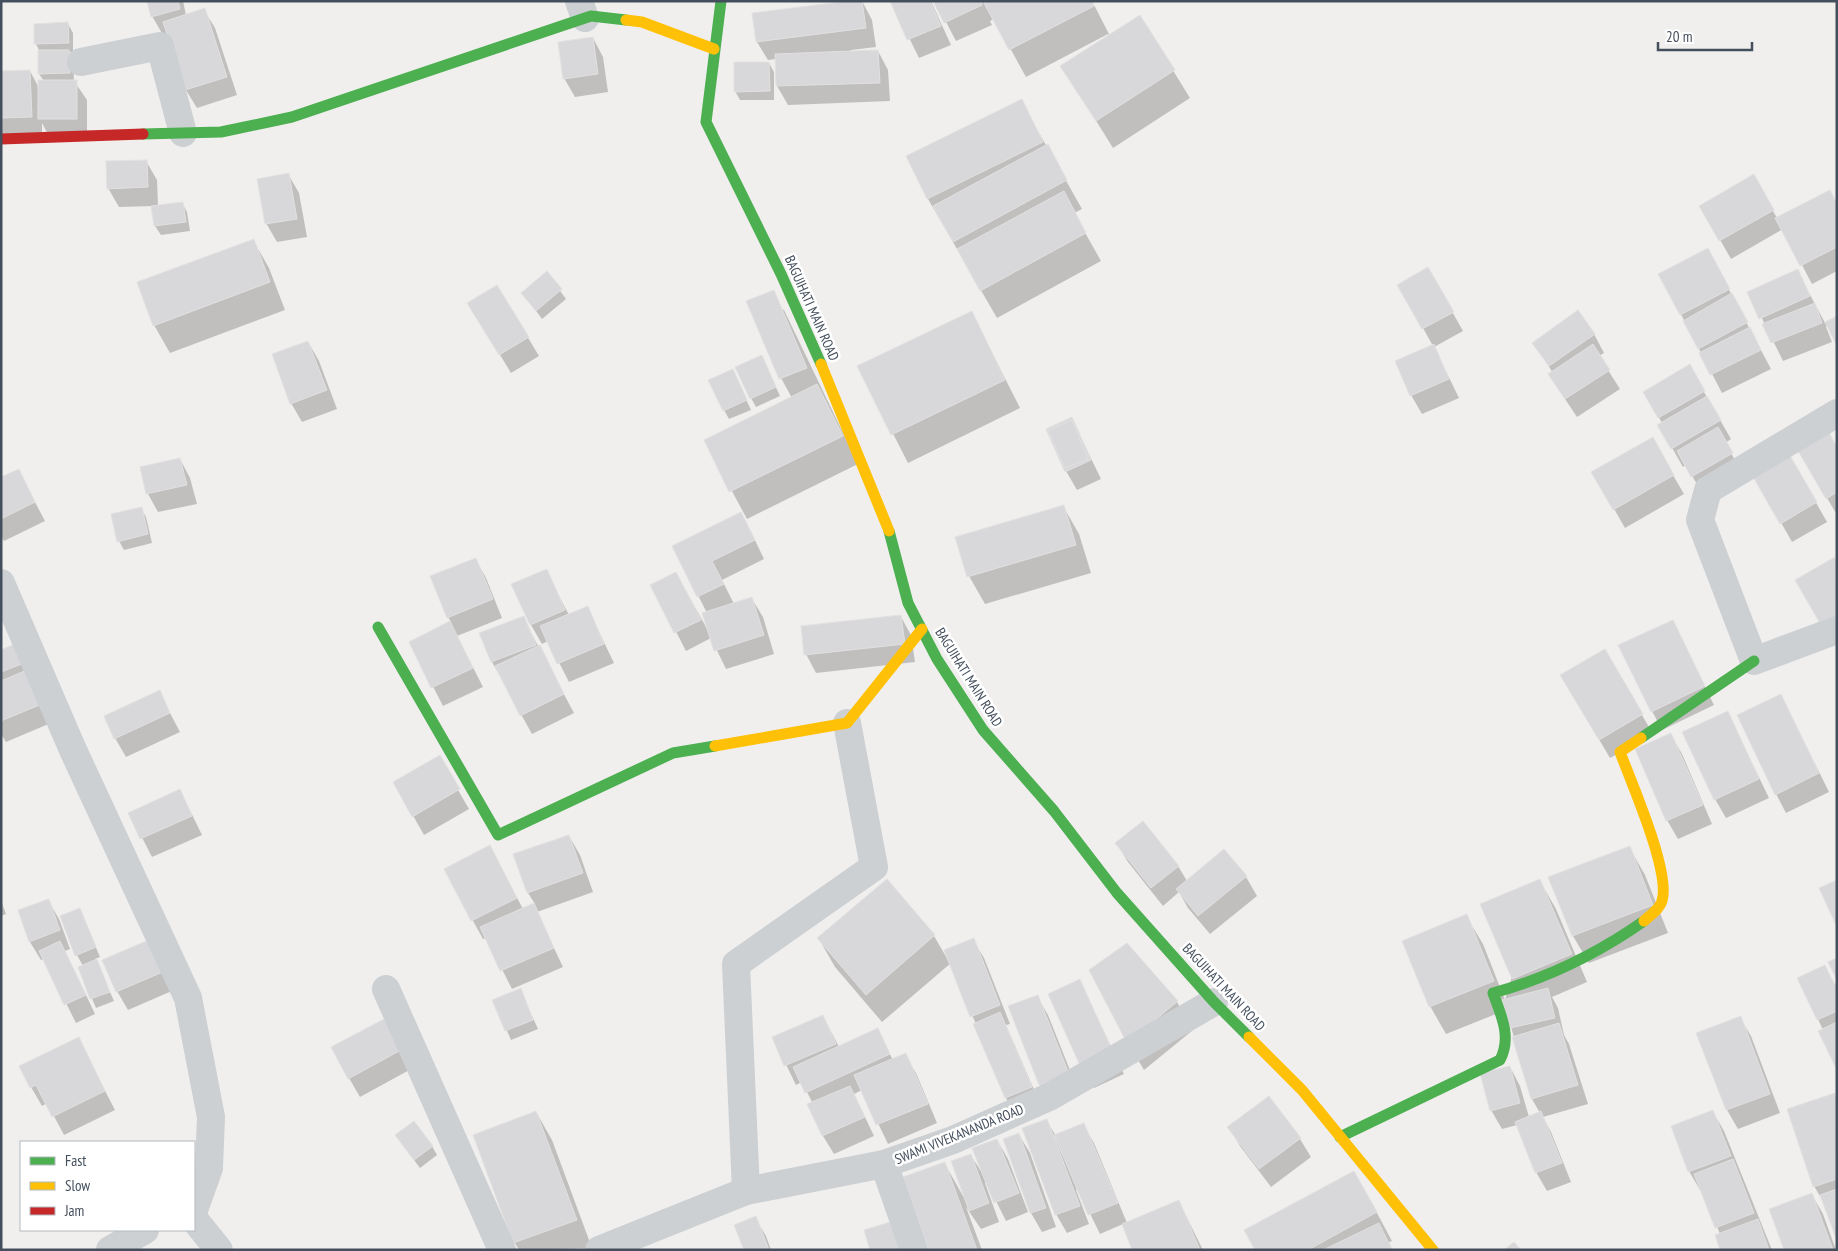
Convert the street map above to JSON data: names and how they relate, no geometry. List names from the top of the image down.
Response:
{
  "streets": {
    "street": ["BAGUIHATI MAIN ROAD", "SWAMI VIVEKANANDA ROAD"]
  },
  "crossings": [
    ["BAGUIHATI MAIN ROAD", "SWAMI VIVEKANANDA ROAD"]
  ],
  "legend": ["Fast", "Slow", "Jam"],
  "scale_bar": "20 m"
}
